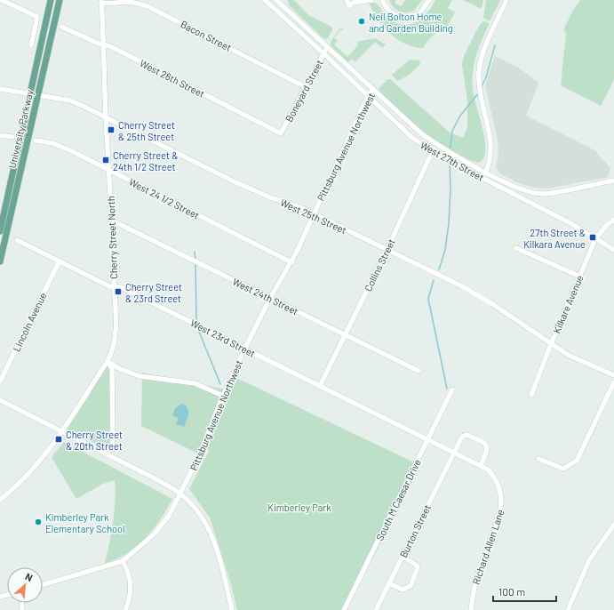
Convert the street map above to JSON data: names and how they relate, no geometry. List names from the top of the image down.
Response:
{
  "streets": {
    "main road": ["University Parkway"],
    "street": [
      "Bacon Street",
      "West 26th Street",
      "Boneyard Street",
      "Pittsburg Avenue Northwest",
      "West 27th Street",
      "West 24 1/2 Street",
      "West 25th Street",
      "Cherry Street North",
      "Collins Street",
      "West 24th Street",
      "Kilkare Avenue",
      "Lincoln Avenue",
      "West 23rd Street",
      "South M Caesar Drive",
      "Burton Street",
      "Richard Allen Lane"
    ]
  },
  "crossings": [
    ["Bacon Street", "Boneyard Street"],
    ["Bacon Street", "Cherry Street North"],
    ["West 26th Street", "Boneyard Street"],
    ["West 26th Street", "Cherry Street North"],
    ["Boneyard Street", "West 27th Street"],
    ["University Parkway", "West 25th Street"],
    ["Pittsburg Avenue Northwest", "West 27th Street"],
    ["Pittsburg Avenue Northwest", "West 24 1/2 Street"],
    ["Pittsburg Avenue Northwest", "West 25th Street"],
    ["Pittsburg Avenue Northwest", "West 24th Street"],
    ["Pittsburg Avenue Northwest", "West 23rd Street"],
    ["West 27th Street", "Collins Street"],
    ["West 27th Street", "Kilkare Avenue"],
    ["West 24 1/2 Street", "Cherry Street North"],
    ["West 25th Street", "Cherry Street North"],
    ["West 25th Street", "Collins Street"],
    ["West 25th Street", "Kilkare Avenue"],
    ["Cherry Street North", "West 24th Street"],
    ["Cherry Street North", "West 23rd Street"],
    ["Collins Street", "West 24th Street"],
    ["Collins Street", "West 23rd Street"],
    ["Lincoln Avenue", "West 23rd Street"],
    ["West 23rd Street", "South M Caesar Drive"],
    ["West 23rd Street", "Richard Allen Lane"],
    ["South M Caesar Drive", "Richard Allen Lane"],
    ["Burton Street", "Richard Allen Lane"]
  ],
  "parks": ["Kimberley Park"],
  "places": {
    "other": ["Neil Bolton Home and Garden Building", "Kimberley Park Elementary School"],
    "transit": [
      "Cherry Street & 25th Street",
      "Cherry Street & 24th 1/2 Street",
      "27th Street & Kilkara Avenue",
      "Cherry Street & 23rd Street",
      "Cherry Street & 20th Street"
    ]
  },
  "scale_bar": "100 m",
  "north": "top right"
}
